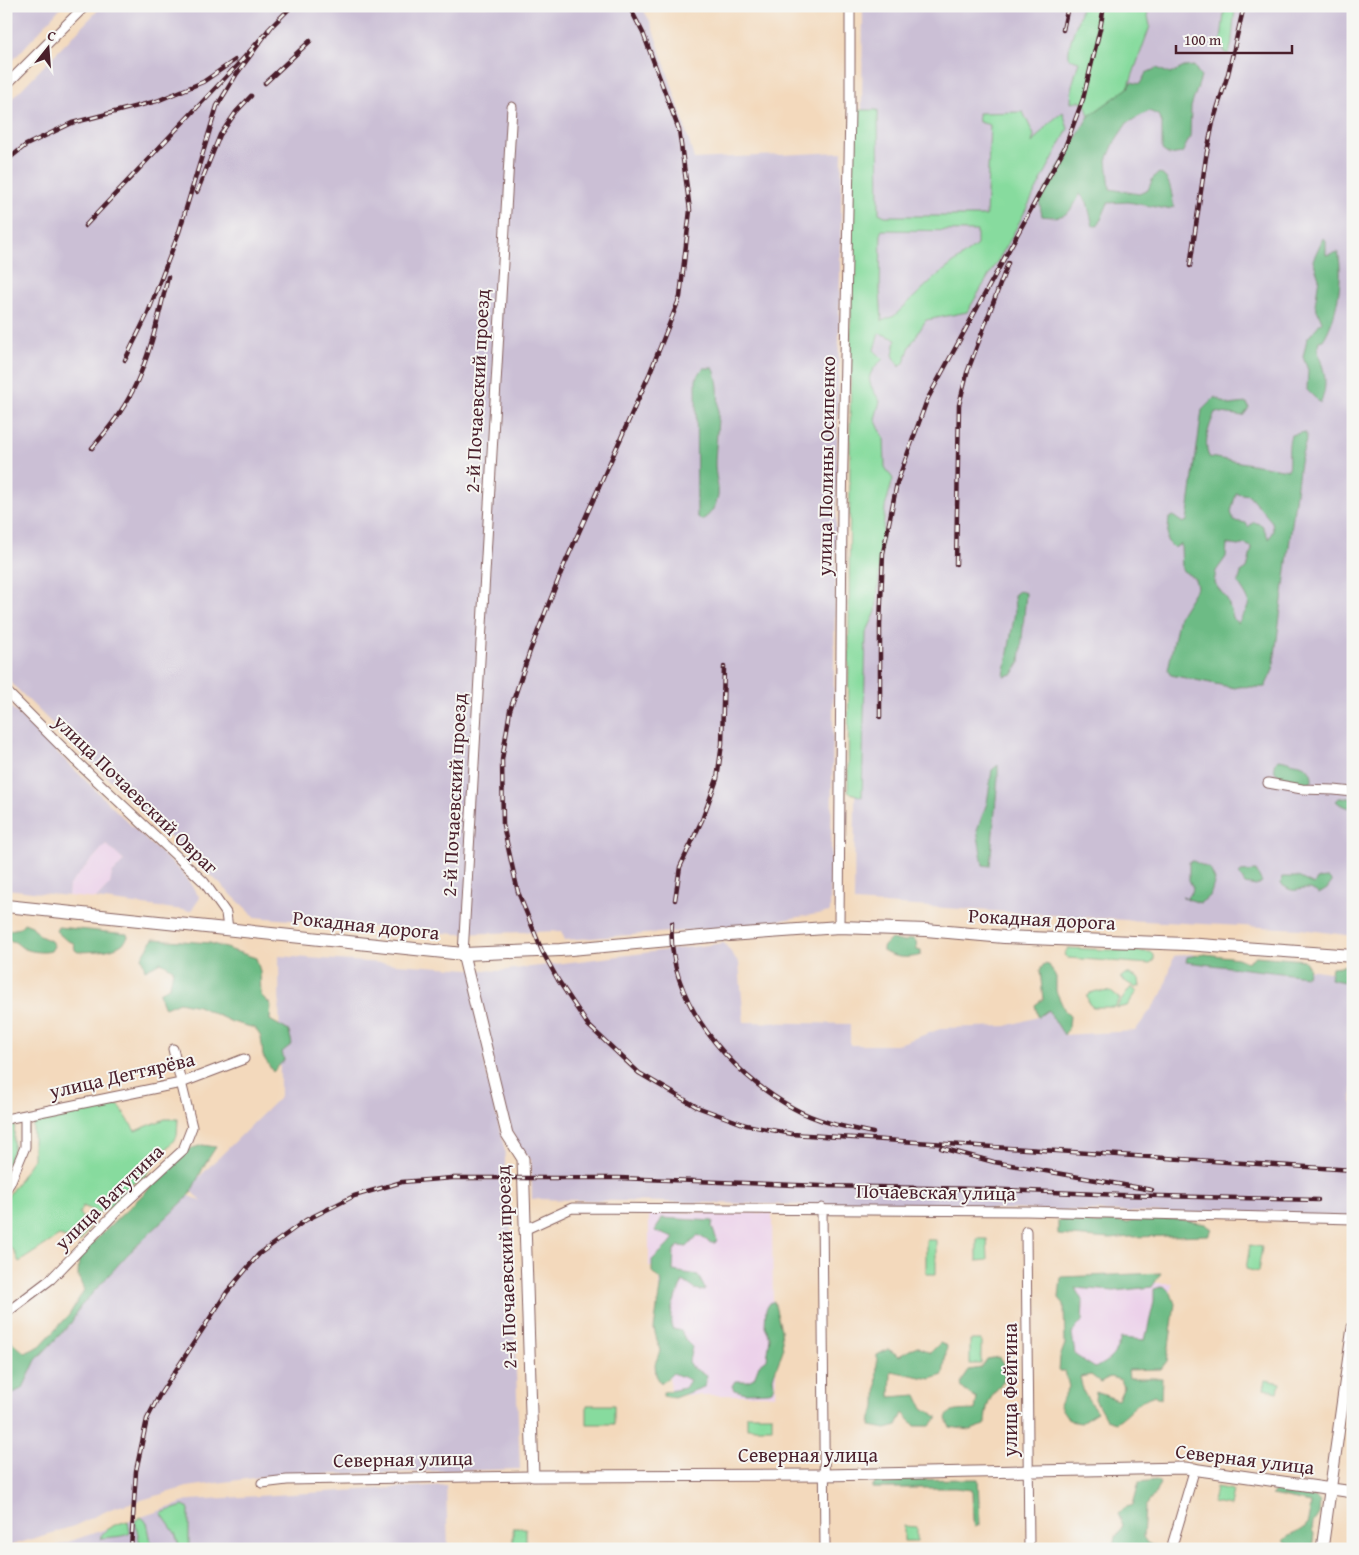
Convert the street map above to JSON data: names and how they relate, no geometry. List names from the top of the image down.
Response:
{
  "streets": {
    "main road": ["Рокадная дорога"],
    "street": [
      "2-й Почаевский проезд",
      "улица Полины Осипенко",
      "улица Почаевский Овраг",
      "улица Дегтярёва",
      "Почаевская улица",
      "улица Ватутина",
      "улица Фейгина",
      "Северная улица"
    ]
  },
  "crossings": [
    ["2-й Почаевский проезд", "Рокадная дорога"],
    ["2-й Почаевский проезд", "Почаевская улица"],
    ["2-й Почаевский проезд", "Северная улица"],
    ["улица Полины Осипенко", "Рокадная дорога"],
    ["улица Почаевский Овраг", "Рокадная дорога"],
    ["улица Дегтярёва", "улица Ватутина"],
    ["улица Фейгина", "Северная улица"]
  ],
  "scale_bar": "100 m",
  "north": "top"
}
